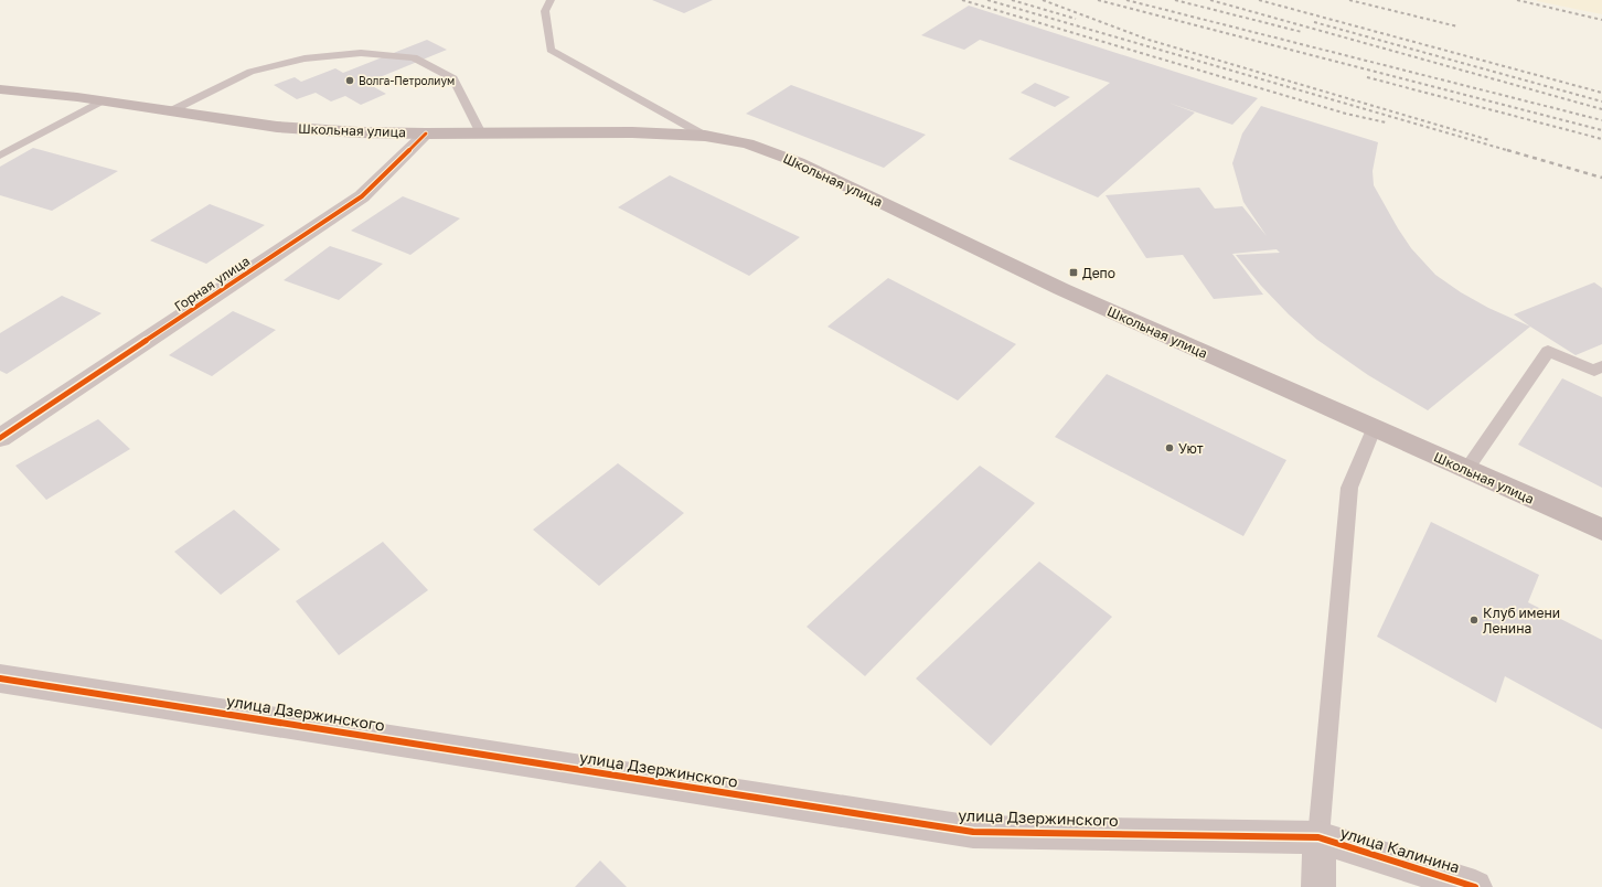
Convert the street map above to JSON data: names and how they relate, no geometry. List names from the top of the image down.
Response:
{
  "streets": {
    "main road": ["Школьная улица"],
    "street": ["Горная улица", "улица Дзержинского", "улица Калинина"]
  },
  "crossings": [
    ["Школьная улица", "Горная улица"],
    ["улица Дзержинского", "улица Калинина"]
  ],
  "places": {
    "other": ["Волга-Петролиум", "Уют", "Клуб имени Ленина"],
    "transit": ["Депо"]
  }
}
